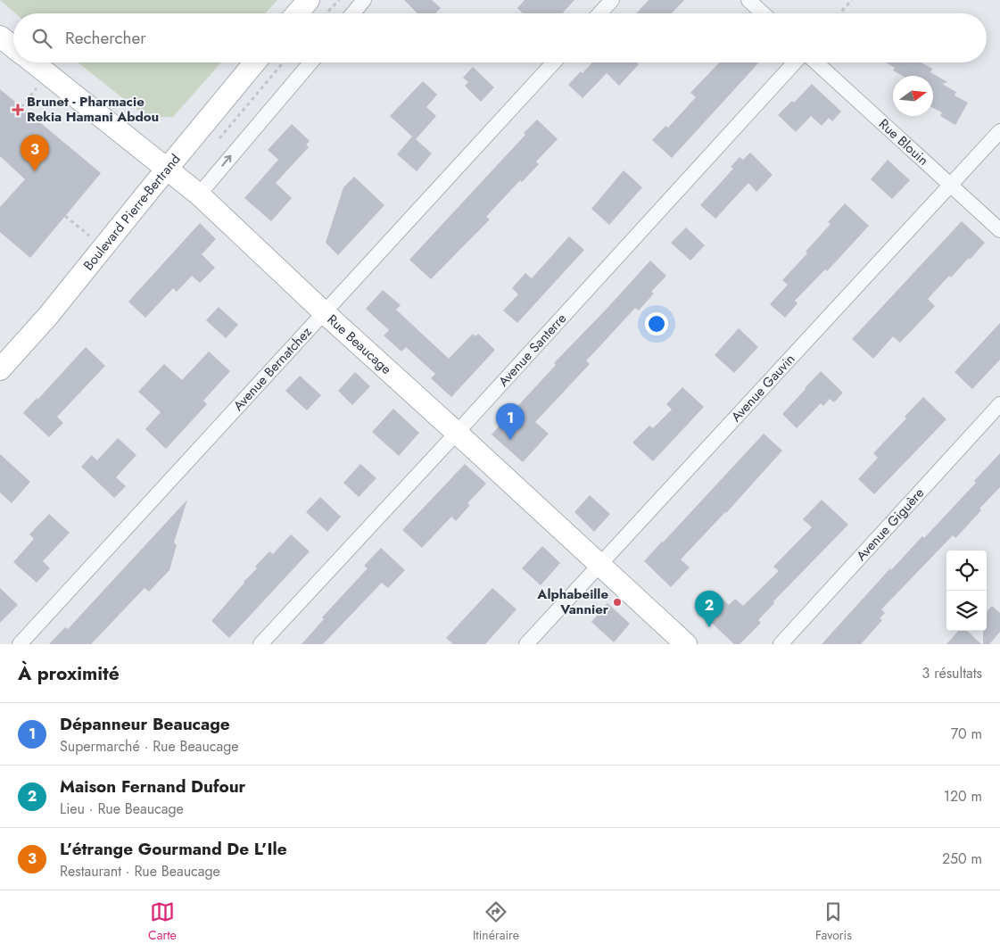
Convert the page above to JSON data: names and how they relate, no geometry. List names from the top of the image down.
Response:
{
  "streets": {
    "street": [
      "Rue Blouin",
      "Boulevard Pierre-Bertrand",
      "Rue Beaucage",
      "Avenue Santerre",
      "Avenue Bernatchez",
      "Avenue Gauvin",
      "Avenue Giguère"
    ]
  },
  "crossings": [
    ["Rue Blouin", "Avenue Gauvin"],
    ["Boulevard Pierre-Bertrand", "Rue Beaucage"],
    ["Rue Beaucage", "Avenue Santerre"],
    ["Rue Beaucage", "Avenue Bernatchez"],
    ["Rue Beaucage", "Avenue Gauvin"]
  ],
  "places": {
    "health": ["Brunet - Pharmacie Rekia Hamani Abdou"],
    "other": ["Alphabeille Vannier"]
  },
  "north": "right",
  "page": {
    "search": "Rechercher",
    "pins": ["3", "1", "2"],
    "heading": ["À proximité", "3 résultats"],
    "list": [
      {
        "mark": "1",
        "name": "Dépanneur Beaucage",
        "note": "Supermarché · Rue Beaucage",
        "value": "70 m"
      },
      {
        "mark": "2",
        "name": "Maison Fernand Dufour",
        "note": "Lieu · Rue Beaucage",
        "value": "120 m"
      },
      {
        "mark": "3",
        "name": "L’étrange Gourmand De L’Ile",
        "note": "Restaurant · Rue Beaucage",
        "value": "250 m"
      }
    ],
    "nav": ["Carte", "Itinéraire", "Favoris"]
  }
}
